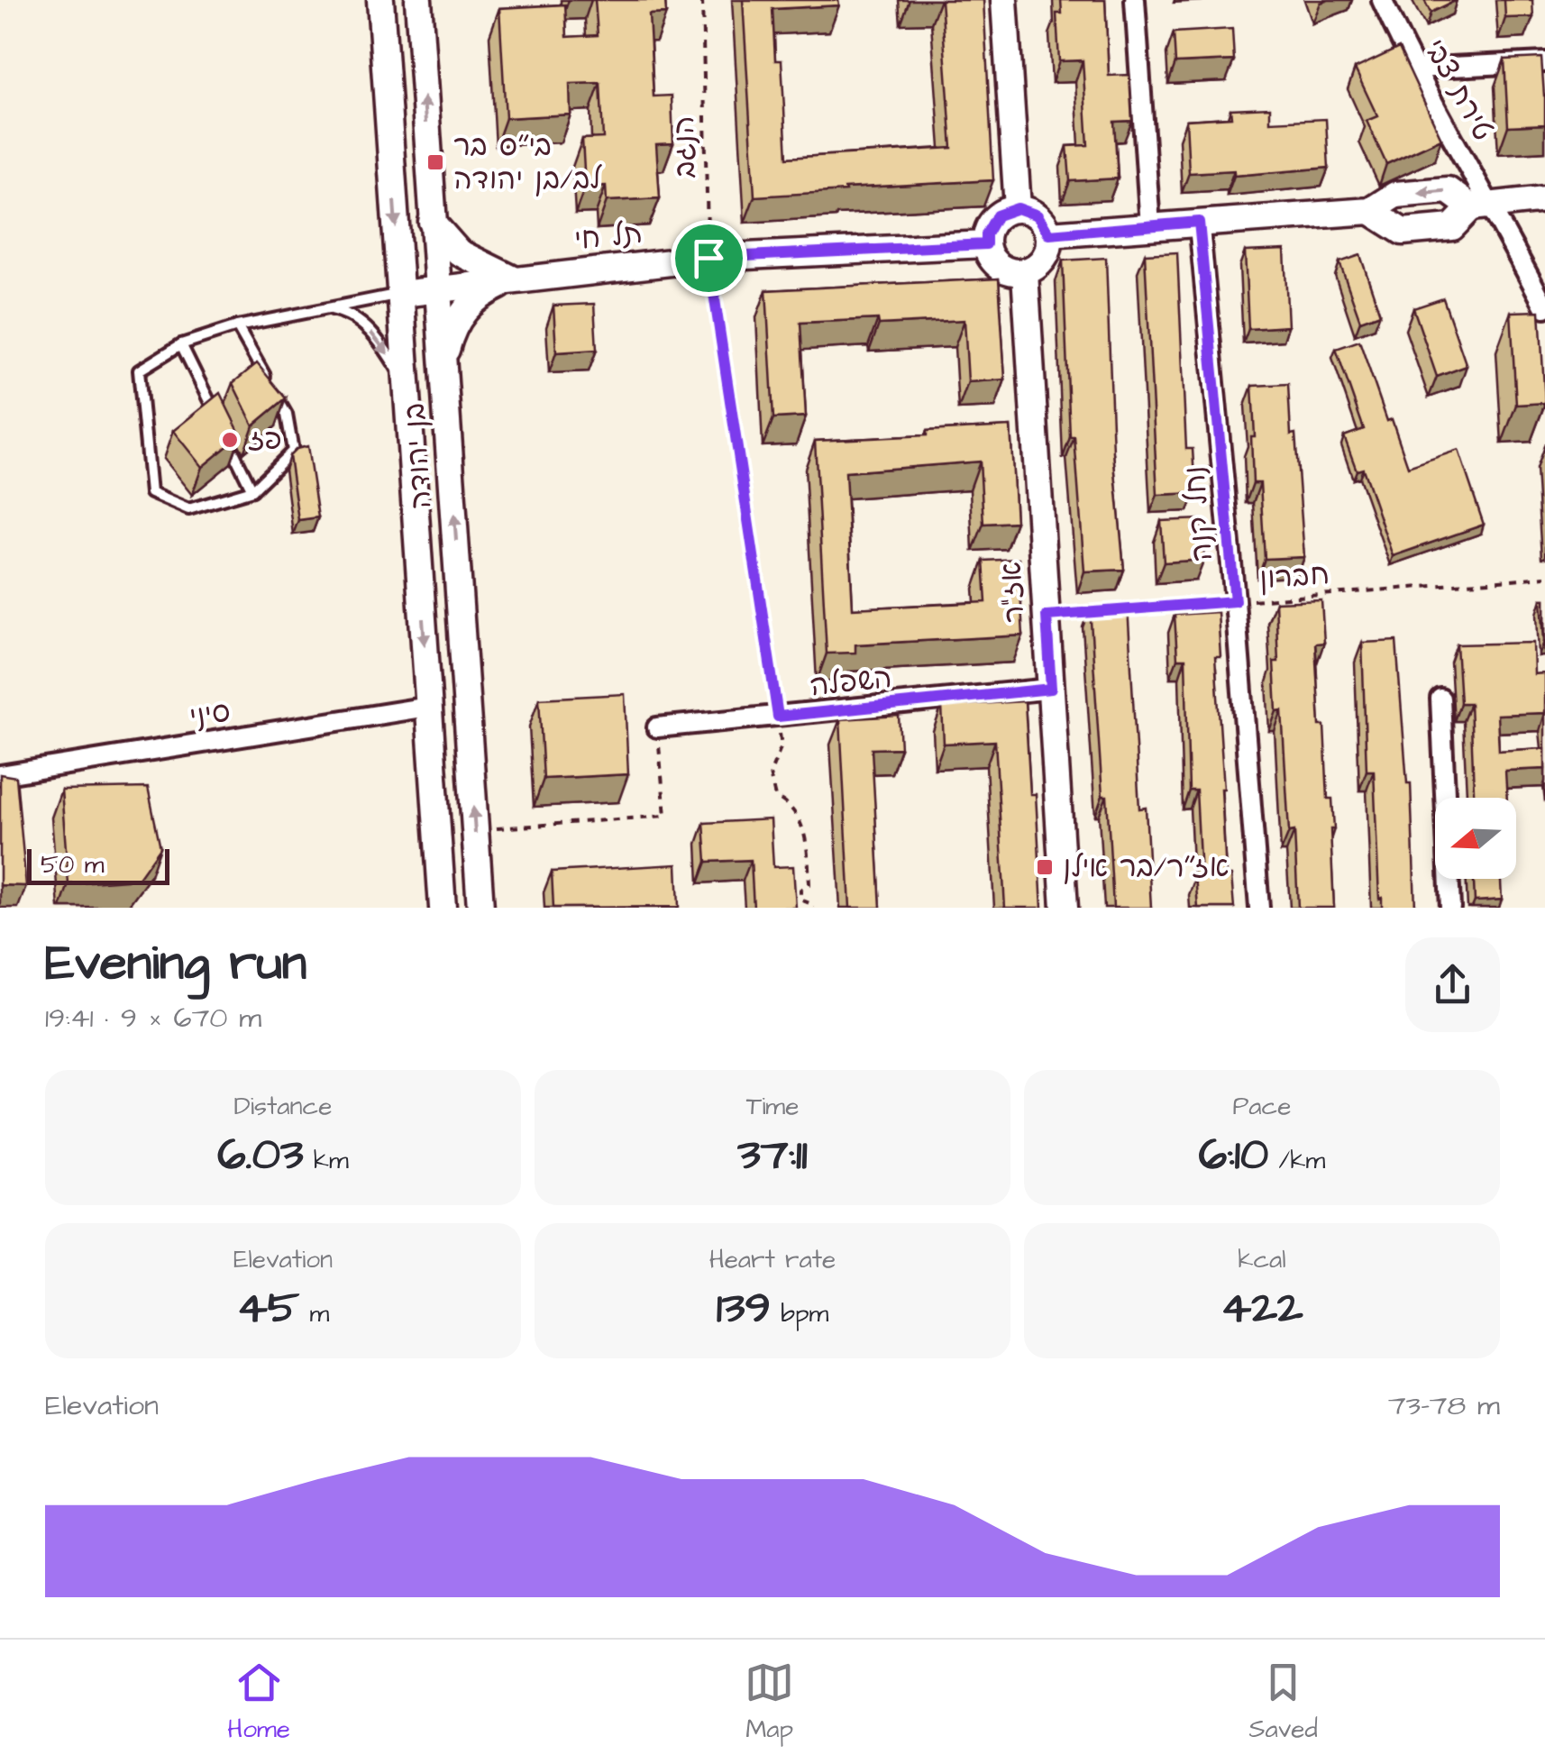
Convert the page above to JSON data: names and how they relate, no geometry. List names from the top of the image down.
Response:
{
  "streets": {
    "street": [
      "טירת צבי",
      "תל חי",
      "בן יהודה",
      "נחל קנה",
      "אז\"ר",
      "השפלה",
      "סיני"
    ],
    "path": ["הנגב", "חברון"]
  },
  "crossings": [
    ["הנגב", "תל חי"],
    ["הנגב", "השפלה"],
    ["תל חי", "בן יהודה"],
    ["תל חי", "אז\"ר"],
    ["בן יהודה", "סיני"],
    ["נחל קנה", "חברון"],
    ["אז\"ר", "השפלה"]
  ],
  "places": {
    "transit": ["בי״ס בר לב/בן יהודה", "אז״ר/בר אילן"],
    "other": ["פז"]
  },
  "scale_bar": "50 m",
  "north": "left",
  "page": {
    "scale": "50 m",
    "heading": ["Evening run", "19:41 · 9 × 670 m"],
    "stats": [
      ["Distance", "6.03 km"],
      ["Time", "37:11"],
      ["Pace", "6:10 /km"],
      ["Elevation", "45 m"],
      ["Heart rate", "139 bpm"],
      ["kcal", "422"]
    ],
    "chart": ["Elevation", "73–78 m"],
    "tabs": ["Home", "Map", "Saved"]
  }
}
